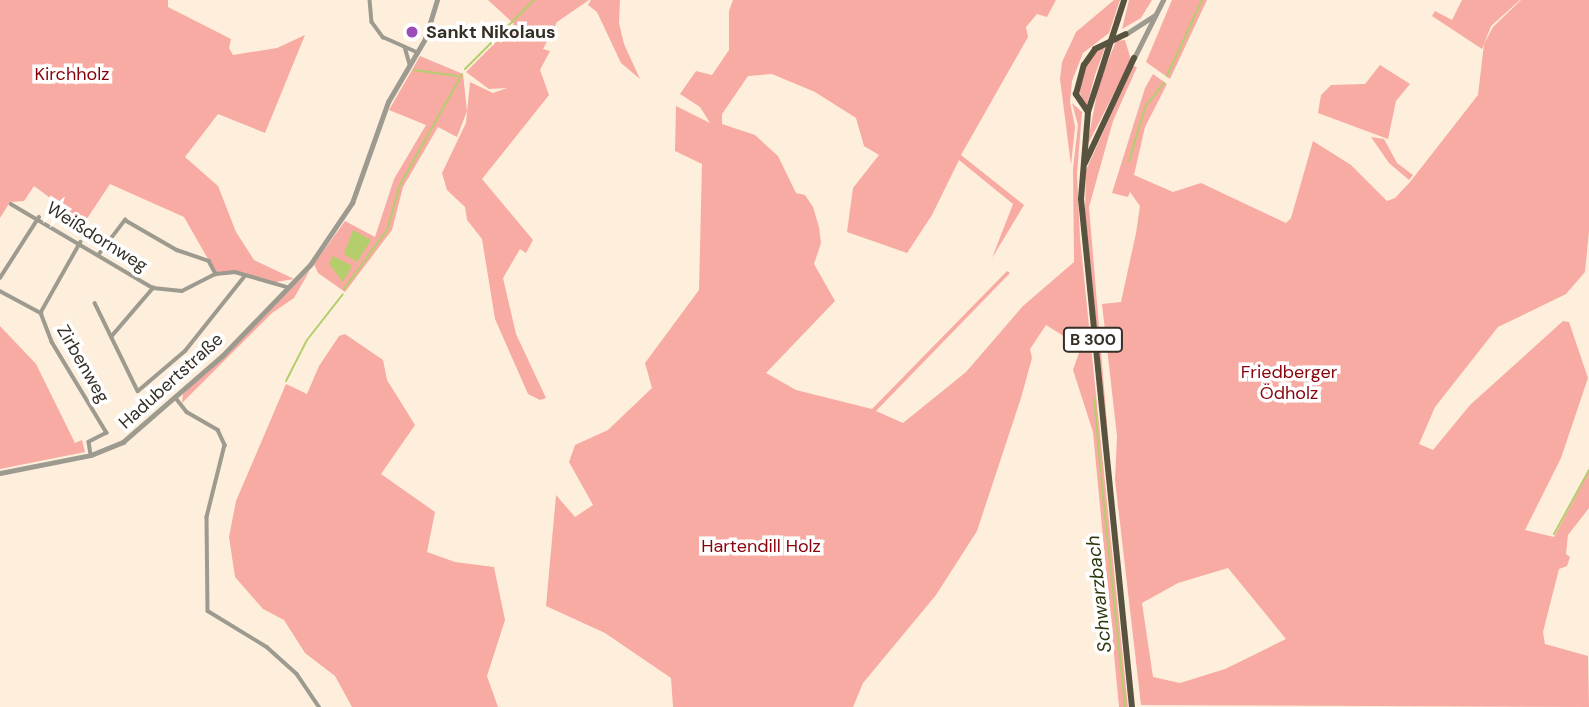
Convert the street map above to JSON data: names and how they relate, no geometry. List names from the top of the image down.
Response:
{
  "streets": {
    "main road": ["B 300"],
    "street": ["Weißdornweg", "Zirbenweg", "Hadubertstraße"]
  },
  "crossings": [
    ["Weißdornweg", "Zirbenweg"],
    ["Zirbenweg", "Hadubertstraße"]
  ],
  "water": ["Schwarzbach"],
  "parks": ["Kirchholz", "Friedberger Ödholz", "Hartendill Holz"],
  "places": ["Sankt Nikolaus"]
}
